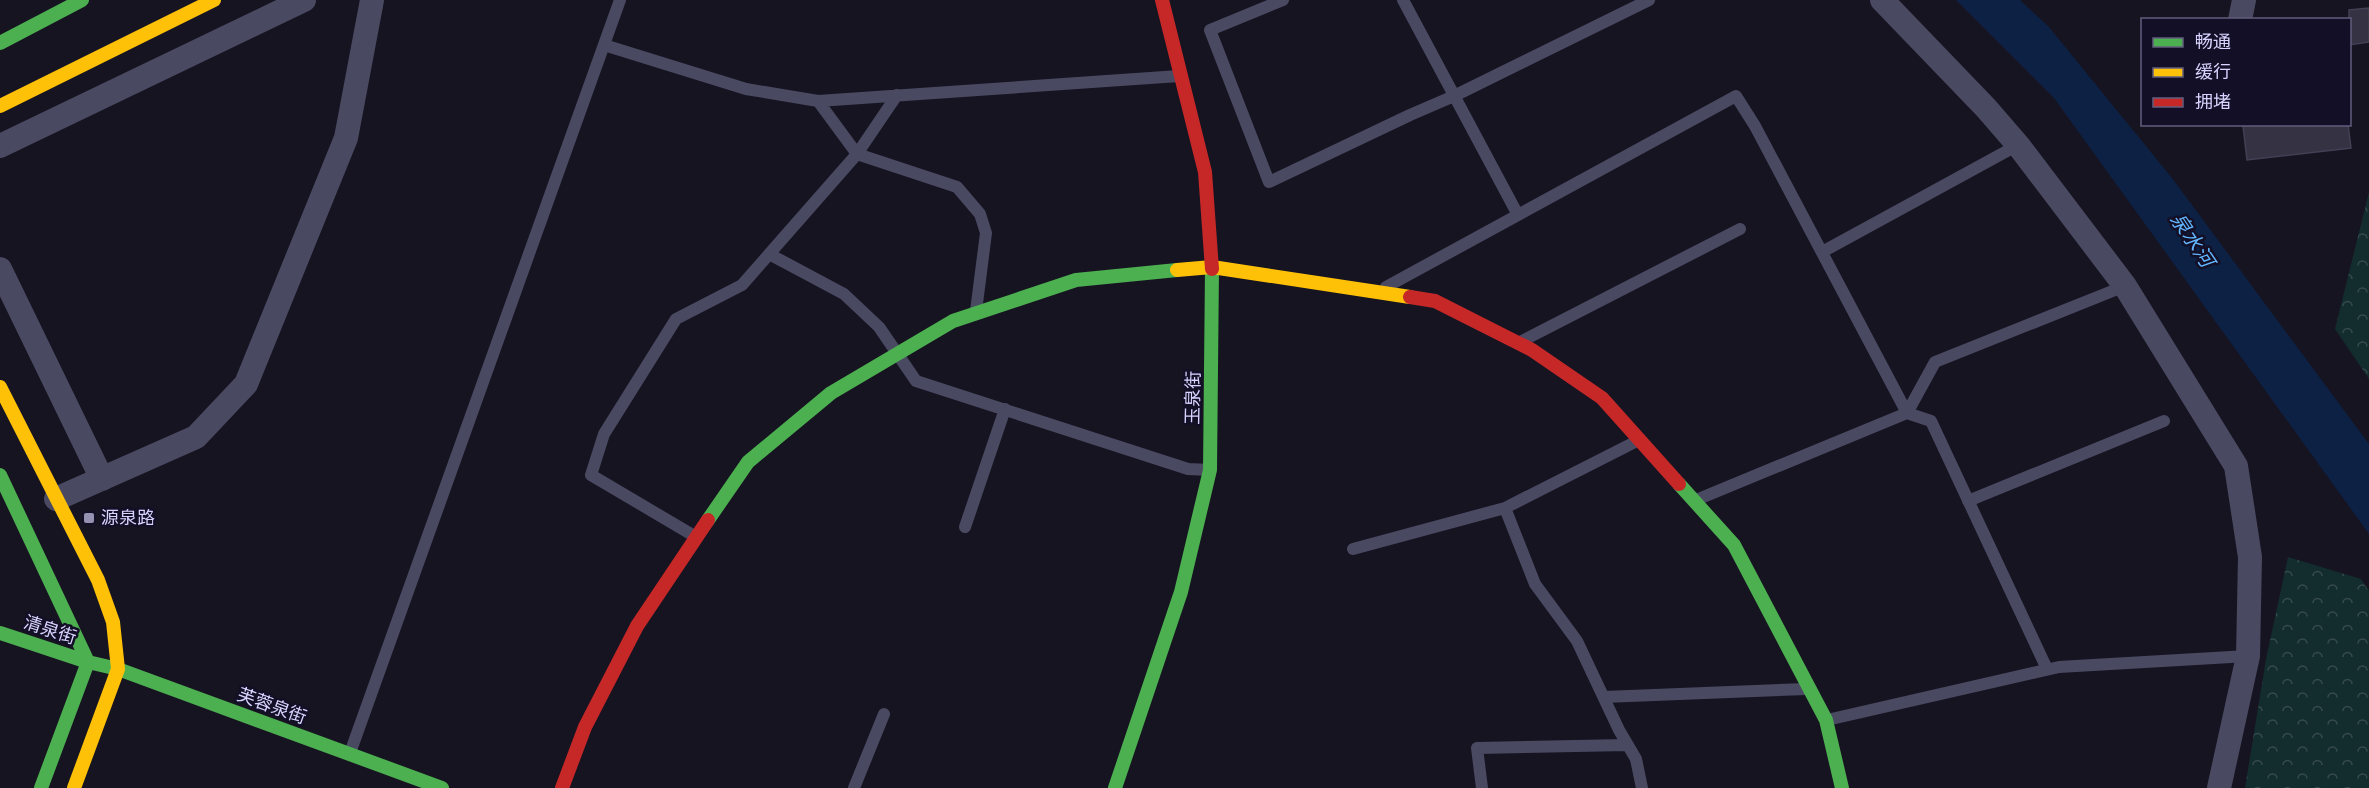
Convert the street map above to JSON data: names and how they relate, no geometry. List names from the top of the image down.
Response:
{
  "streets": {
    "street": ["玉泉街", "清泉街", "芙蓉泉街"]
  },
  "crossings": [
    ["清泉街", "芙蓉泉街"]
  ],
  "water": ["泉水河"],
  "places": {
    "transit": ["源泉路"]
  },
  "legend": ["畅通", "缓行", "拥堵"]
}
